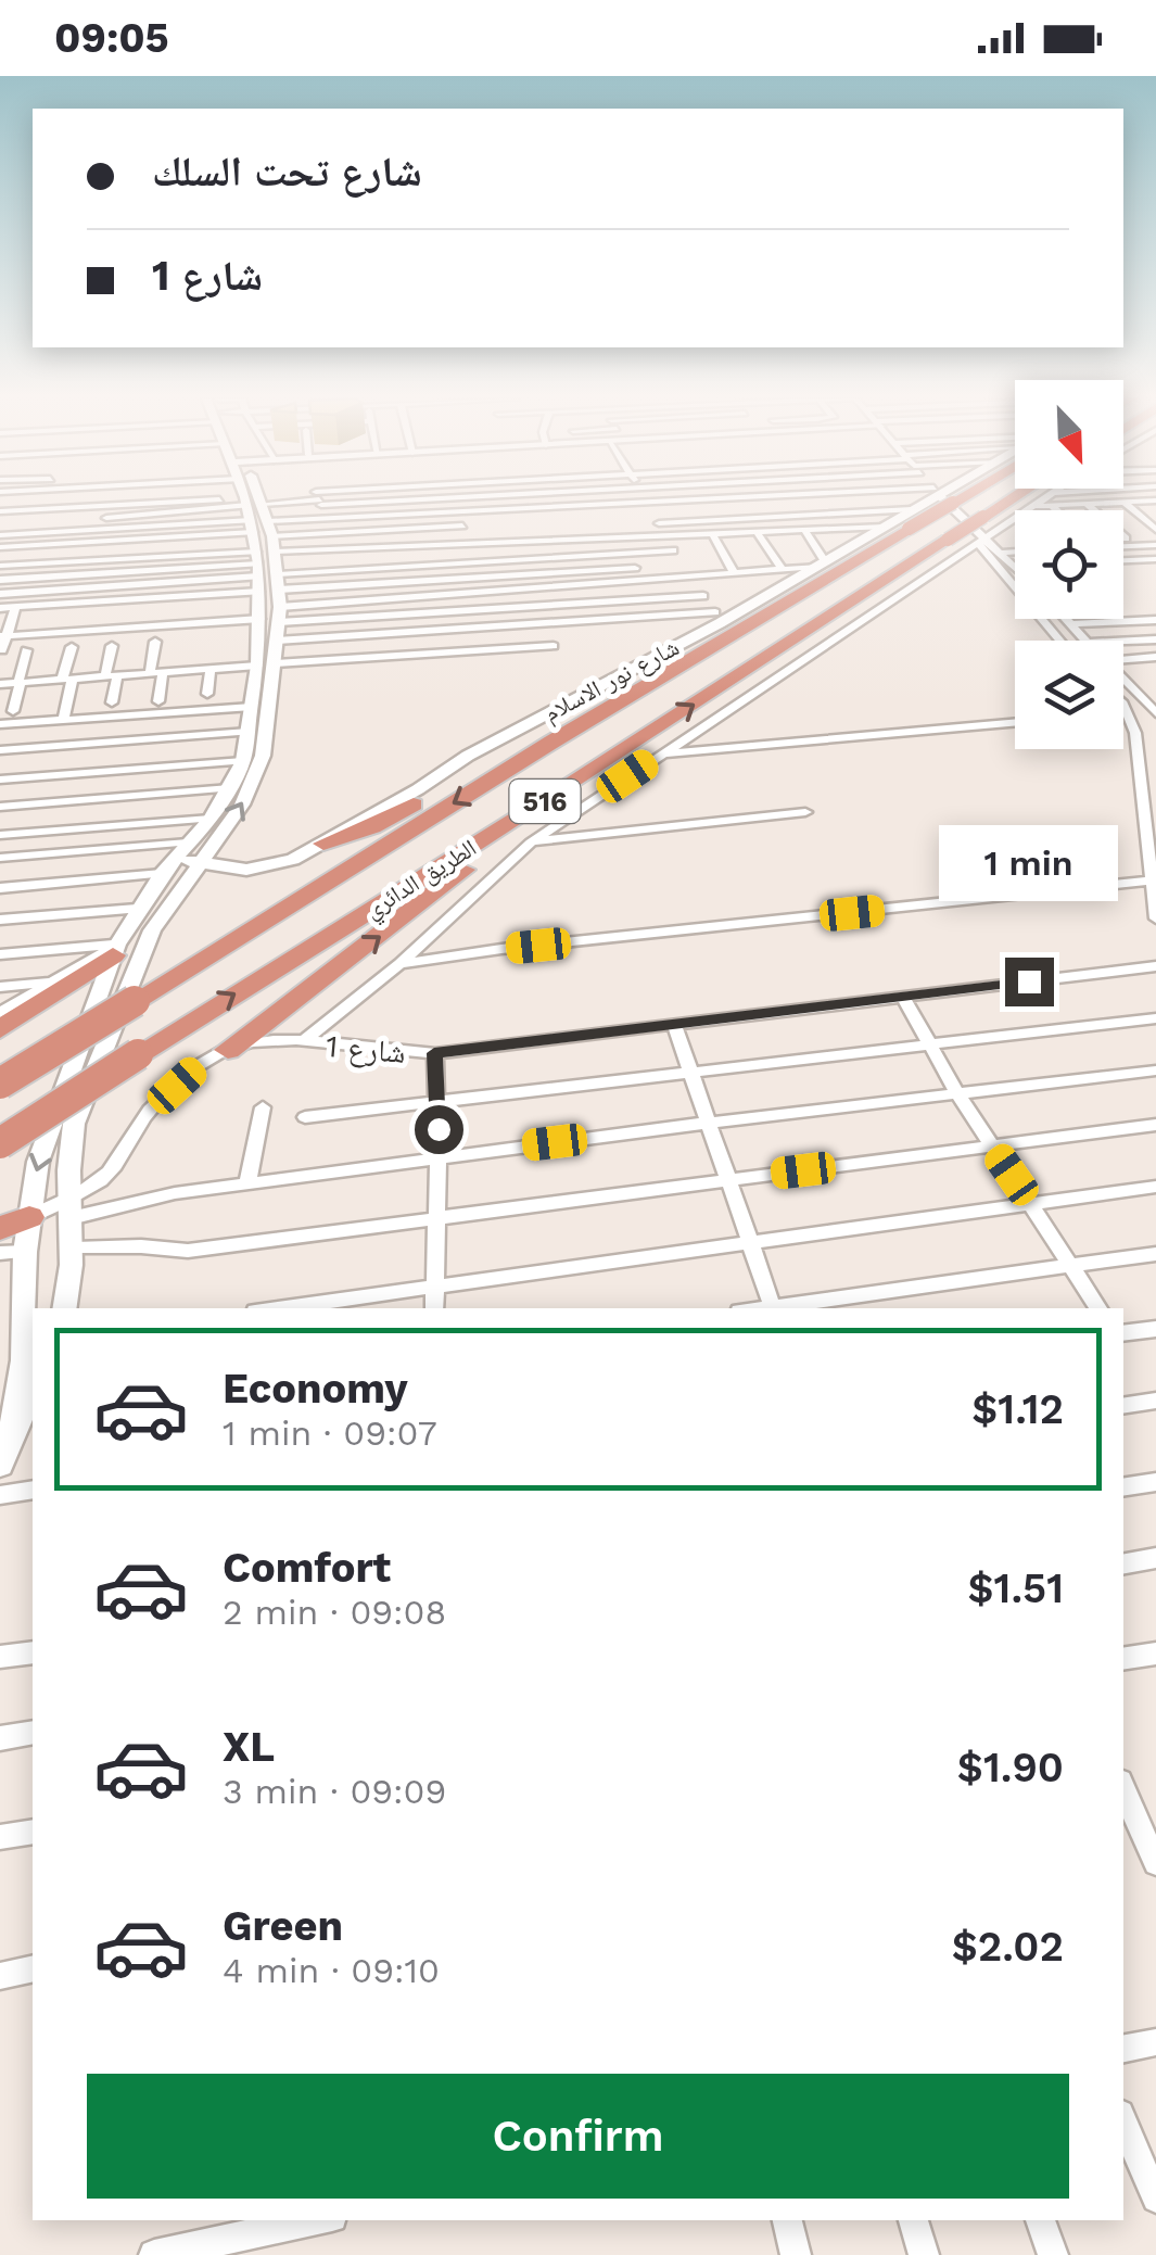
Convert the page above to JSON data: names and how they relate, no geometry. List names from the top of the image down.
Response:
{
  "streets": {
    "highway": ["516", "الطريق الدائري"],
    "street": ["شارع نور الاسلام", "شارع 1"]
  },
  "crossings": [
    ["شارع نور الاسلام", "الطريق الدائري"]
  ],
  "north": "bottom right",
  "page": {
    "status": "09:05",
    "banner": ["شارع تحت السلك", "شارع 1"],
    "bubble": "1 min",
    "list": [
      {
        "name": "Economy",
        "note": "1 min · 09:07",
        "value": "$1.12"
      },
      {
        "name": "Comfort",
        "note": "2 min · 09:08",
        "value": "$1.51"
      },
      {
        "name": "XL",
        "note": "3 min · 09:09",
        "value": "$1.90"
      },
      {
        "name": "Green",
        "note": "4 min · 09:10",
        "value": "$2.02"
      }
    ],
    "buttons": "Confirm"
  }
}
